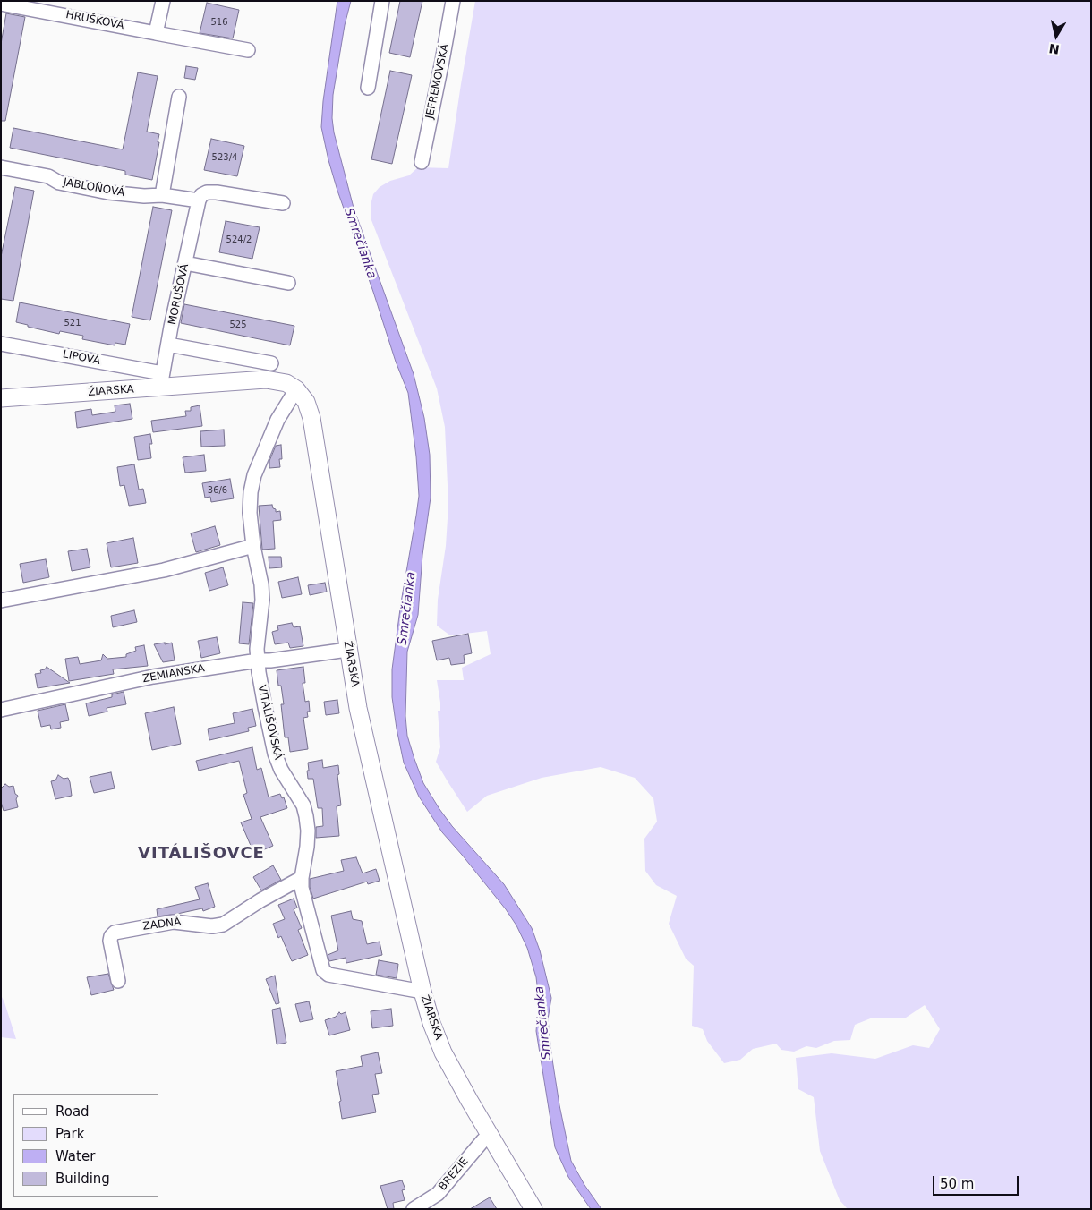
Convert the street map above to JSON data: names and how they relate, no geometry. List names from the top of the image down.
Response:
{
  "streets": {
    "street": [
      "HRUŠKOVÁ",
      "JEFREMOVSKÁ",
      "JABLOŇOVÁ",
      "MORUŠOVÁ",
      "LIPOVÁ",
      "ŽIARSKA",
      "ZEMIANSKA",
      "VITÁLIŠOVSKÁ",
      "ZADNÁ",
      "BREZIE"
    ]
  },
  "crossings": [
    ["JABLOŇOVÁ", "MORUŠOVÁ"],
    ["MORUŠOVÁ", "LIPOVÁ"],
    ["MORUŠOVÁ", "ŽIARSKA"],
    ["LIPOVÁ", "ŽIARSKA"],
    ["ŽIARSKA", "ZEMIANSKA"],
    ["ŽIARSKA", "VITÁLIŠOVSKÁ"],
    ["ŽIARSKA", "BREZIE"],
    ["ZEMIANSKA", "VITÁLIŠOVSKÁ"],
    ["VITÁLIŠOVSKÁ", "ZADNÁ"]
  ],
  "districts": ["VITÁLIŠOVCE"],
  "water": ["Smrečianka"],
  "house_numbers": [
    "516",
    "523/4",
    "524/2",
    "521",
    "525",
    "36/6"
  ],
  "legend": [
    "Road",
    "Park",
    "Water",
    "Building"
  ],
  "scale_bar": "50 m",
  "north": "bottom"
}
